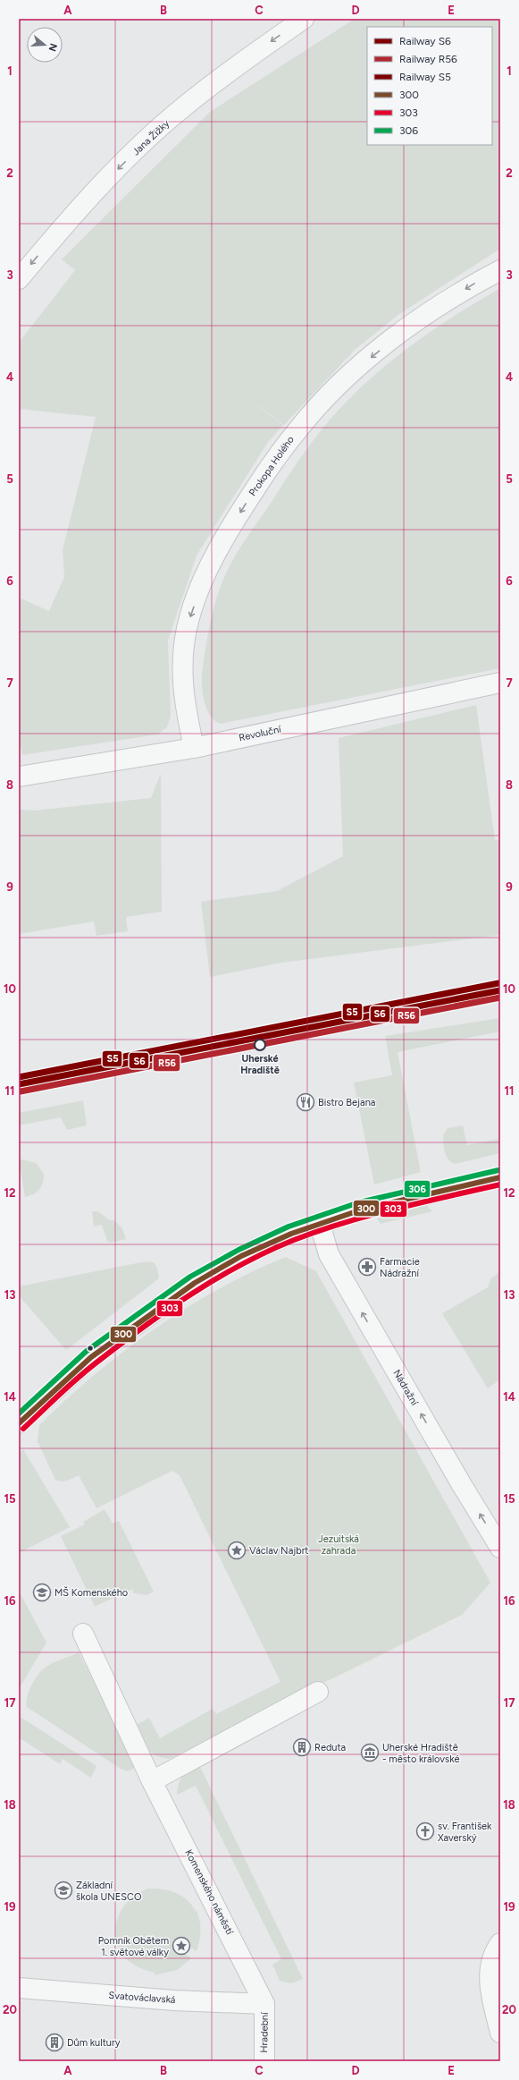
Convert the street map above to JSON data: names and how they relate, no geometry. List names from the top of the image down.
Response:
{
  "streets": {
    "street": [
      "Jana Žižky",
      "Prokopa Holého",
      "Revoluční",
      "Nádražní",
      "Komenského náměstí",
      "Svatováclavská",
      "Hradební"
    ]
  },
  "crossings": [
    ["Prokopa Holého", "Revoluční"],
    ["Komenského náměstí", "Svatováclavská"],
    ["Komenského náměstí", "Hradební"],
    ["Svatováclavská", "Hradební"]
  ],
  "one_way": ["Jana Žižky", "Prokopa Holého", "Nádražní"],
  "parks": ["Jezuitská zahrada"],
  "places": {
    "other": ["Uherské Hradiště"],
    "restaurant": ["Bistro Bejana"],
    "pharmacy": ["Farmacie Nádražní"],
    "place": ["Václav Najbrt", "Pomník Obětem 1. světové války"],
    "school or university": ["MŠ Komenského", "Základní škola UNESCO"],
    "building": ["Reduta", "Dům kultury"],
    "museum": ["Uherské Hradiště - město královské"],
    "church": ["sv. František Xaverský"]
  },
  "lines": [
    "rail line S5",
    "rail line S6",
    "rail line R56",
    "transit line 306",
    "transit line 300",
    "transit line 303"
  ],
  "legend": [
    "Railway S6",
    "Railway R56",
    "Railway S5",
    "300",
    "303",
    "306"
  ],
  "north": "right",
  "grid": {
    "columns": [
      "A",
      "B",
      "C",
      "D",
      "E"
    ],
    "rows": [
      "1",
      "2",
      "3",
      "4",
      "5",
      "6",
      "7",
      "8",
      "9",
      "10",
      "11",
      "12",
      "13",
      "14",
      "15",
      "16",
      "17",
      "18",
      "19",
      "20"
    ]
  }
}
